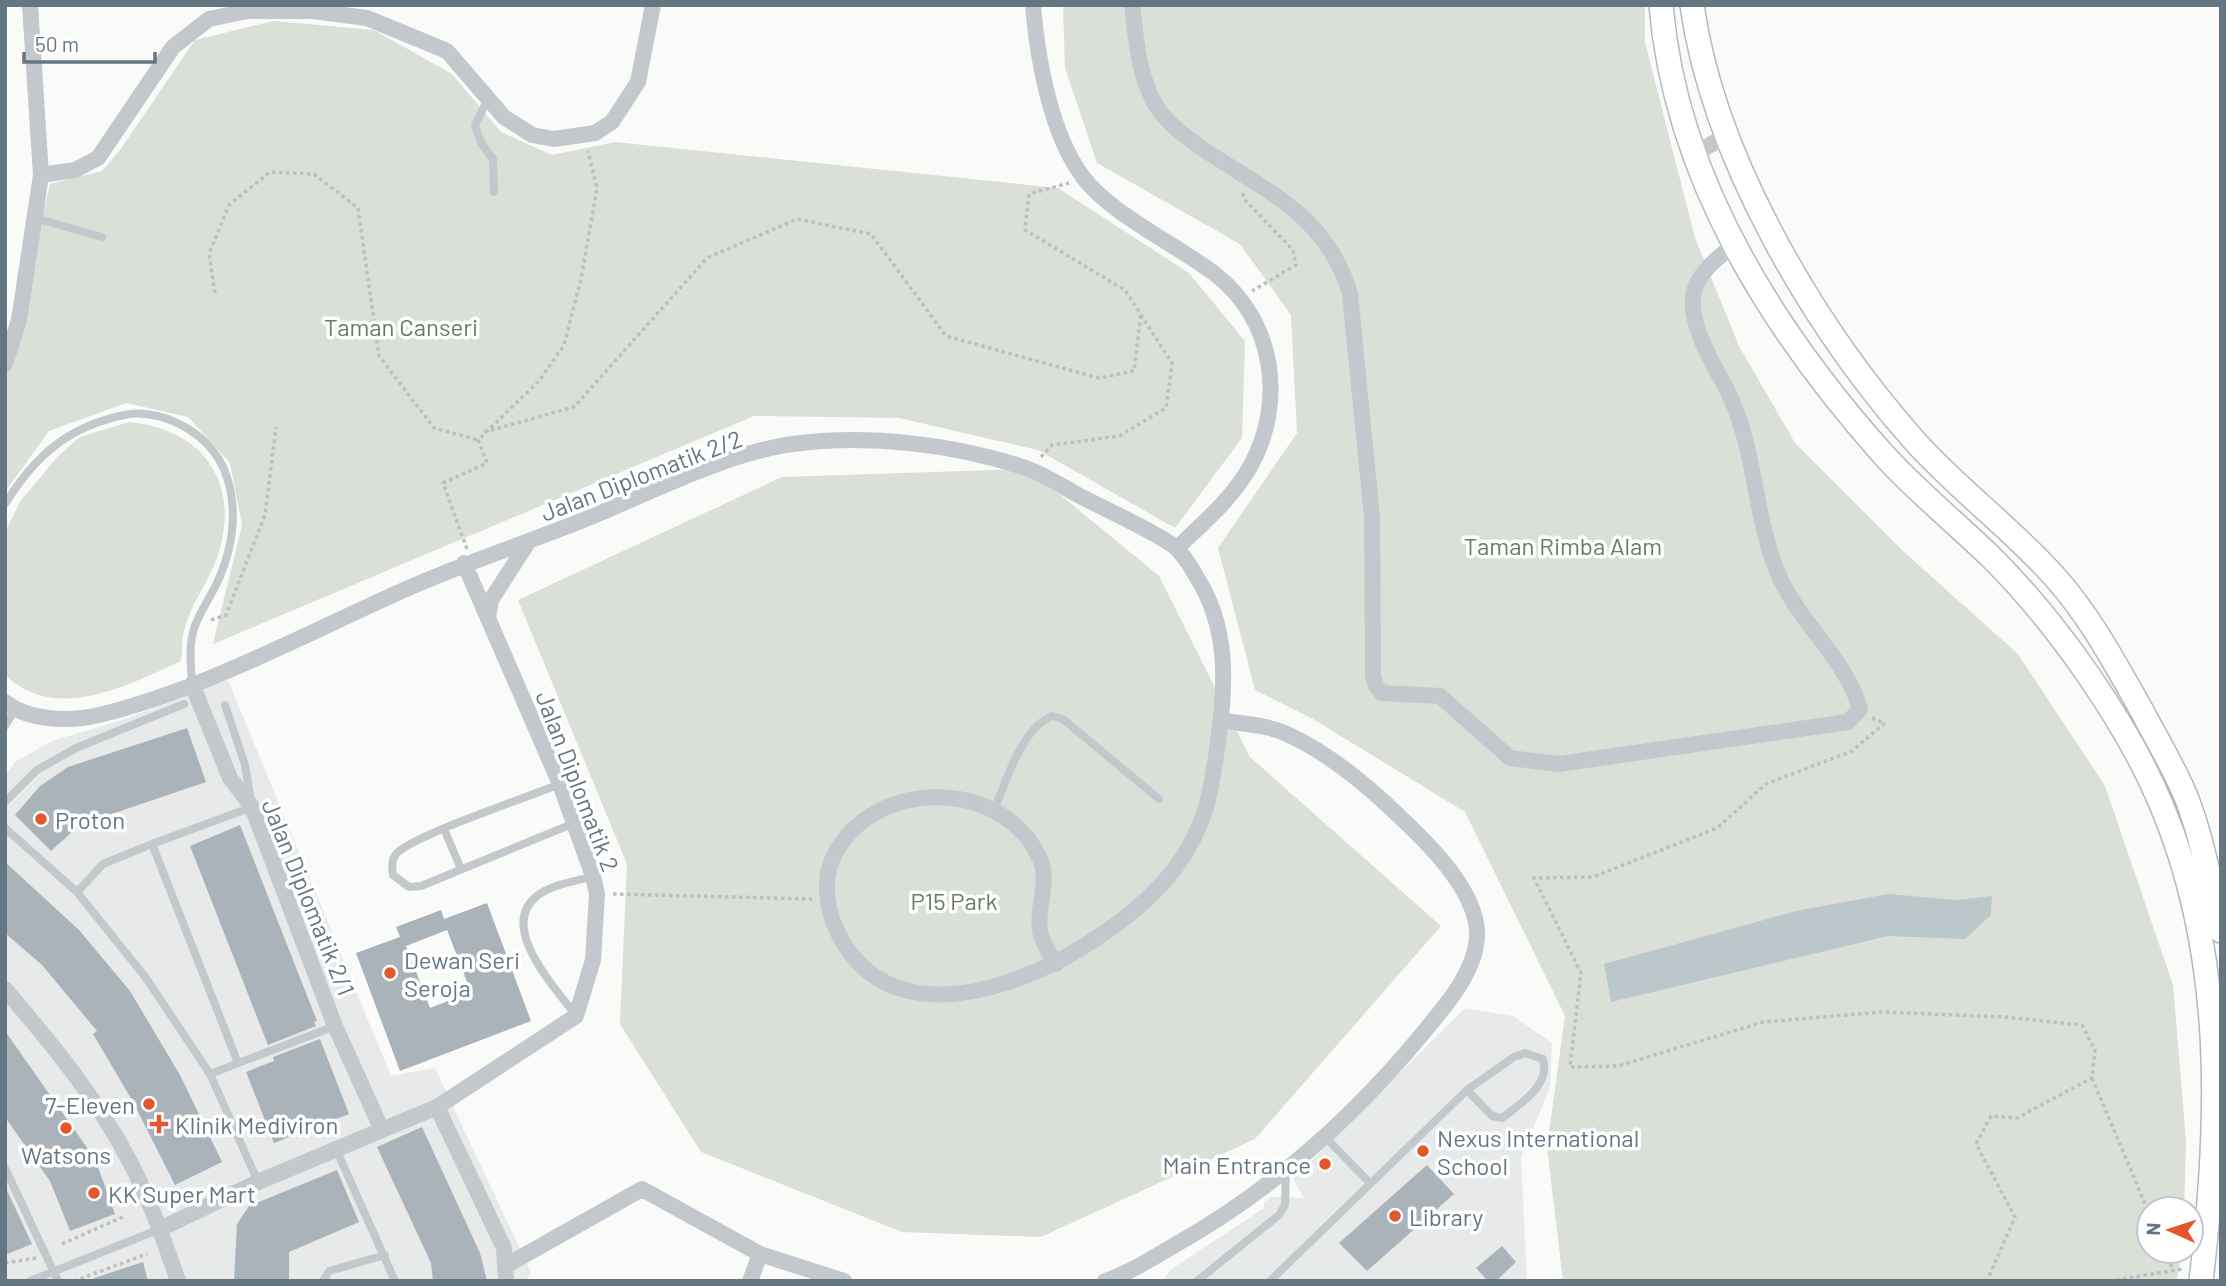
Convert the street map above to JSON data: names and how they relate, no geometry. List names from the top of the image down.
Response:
{
  "streets": {
    "street": ["Jalan Diplomatik 2/2", "Jalan Diplomatik 2", "Jalan Diplomatik 2/1"]
  },
  "crossings": [
    ["Jalan Diplomatik 2/2", "Jalan Diplomatik 2"],
    ["Jalan Diplomatik 2/2", "Jalan Diplomatik 2/1"]
  ],
  "parks": ["Taman Canseri", "Taman Rimba Alam", "P15 Park"],
  "places": {
    "other": [
      "Proton",
      "Dewan Seri Seroja",
      "7-Eleven",
      "Watsons",
      "Nexus International School",
      "Main Entrance",
      "KK Super Mart",
      "Library"
    ],
    "health": ["Klinik Mediviron"]
  },
  "scale_bar": "50 m",
  "north": "left"
}
